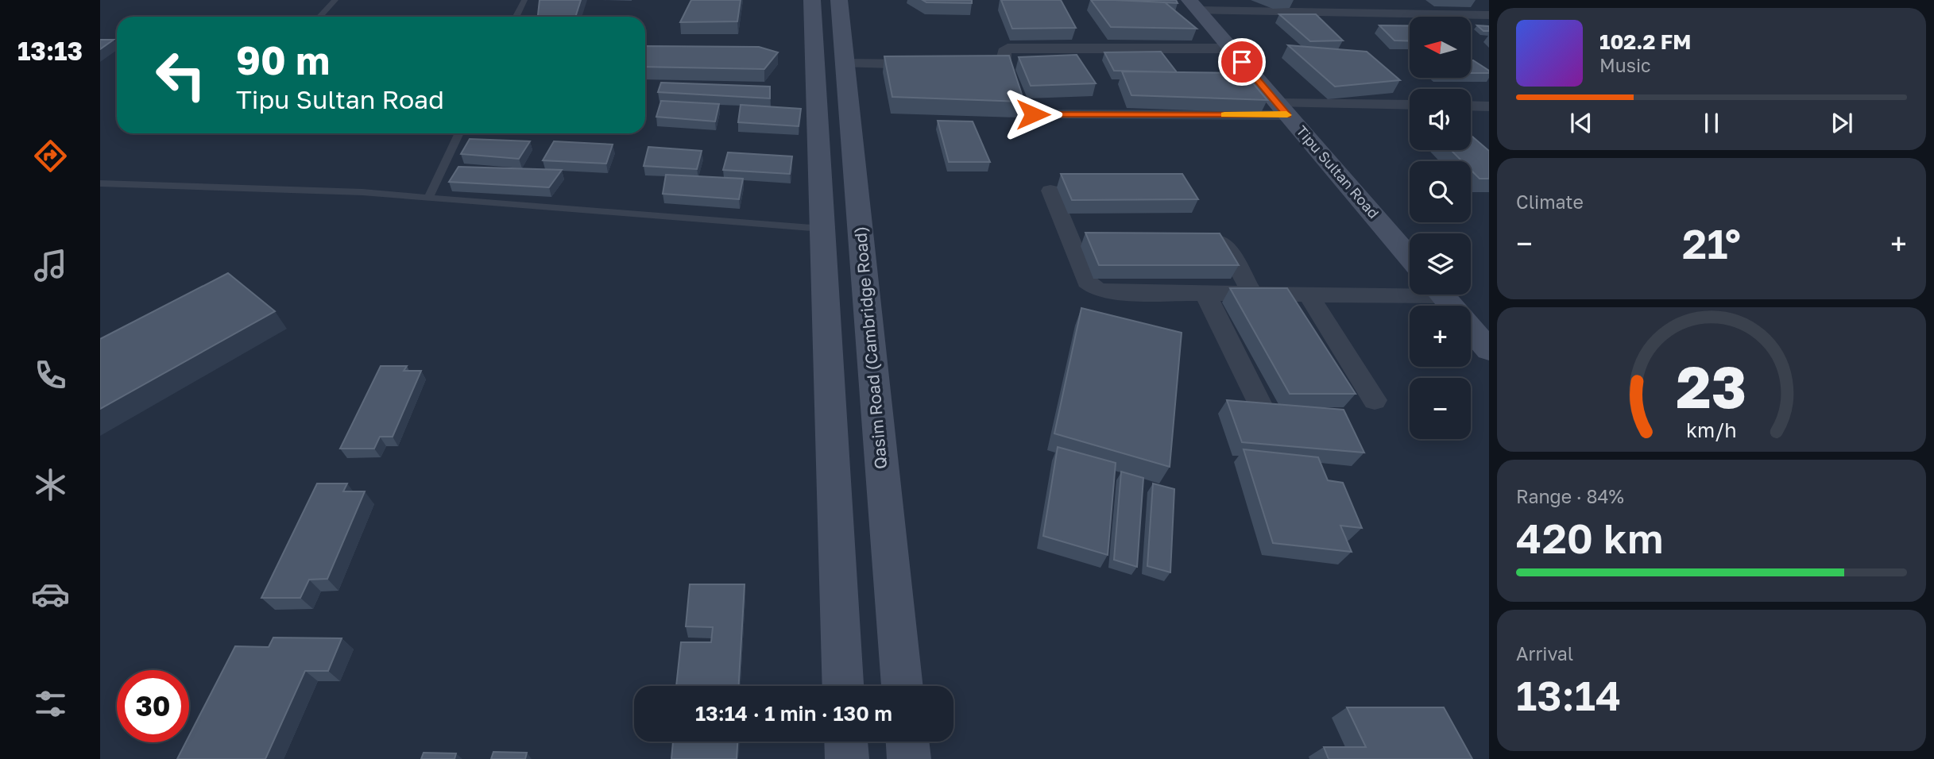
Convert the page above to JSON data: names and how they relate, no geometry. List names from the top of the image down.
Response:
{
  "streets": {
    "main road": ["Tipu Sultan Road", "Qasim Road (Cambridge Road)"]
  },
  "north": "left",
  "page": {
    "tabs": "13:13",
    "map_buttons": ["+", "−"],
    "turn": ["90 m", "Tipu Sultan Road"],
    "song": ["102.2 FM", "Music"],
    "tile": [
      "Climate",
      ["Range · 84%", "420 km"],
      ["Arrival", "13:14"]
    ],
    "heat": ["−", "21°", "+"],
    "limit": "30",
    "trip": "13:14 · 1 min · 130 m",
    "gauge": ["23", "km/h"]
  }
}
